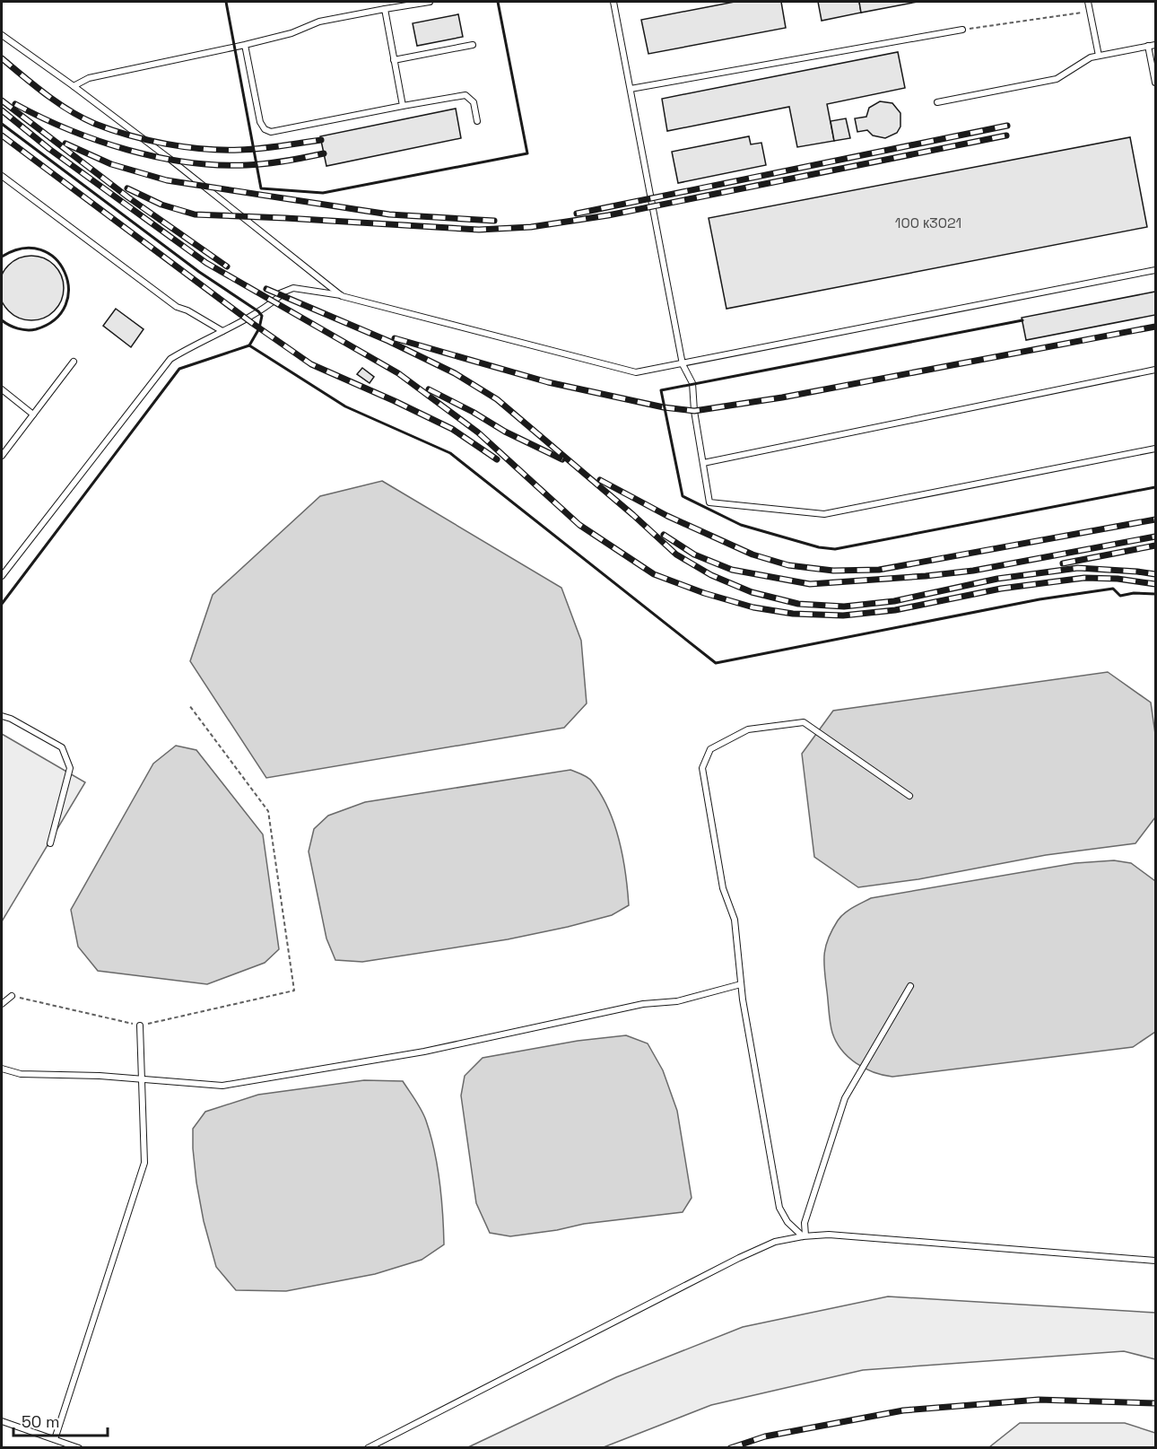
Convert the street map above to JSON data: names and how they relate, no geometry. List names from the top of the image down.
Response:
{
  "house_numbers": ["100 к3021"],
  "scale_bar": "50 m"
}
